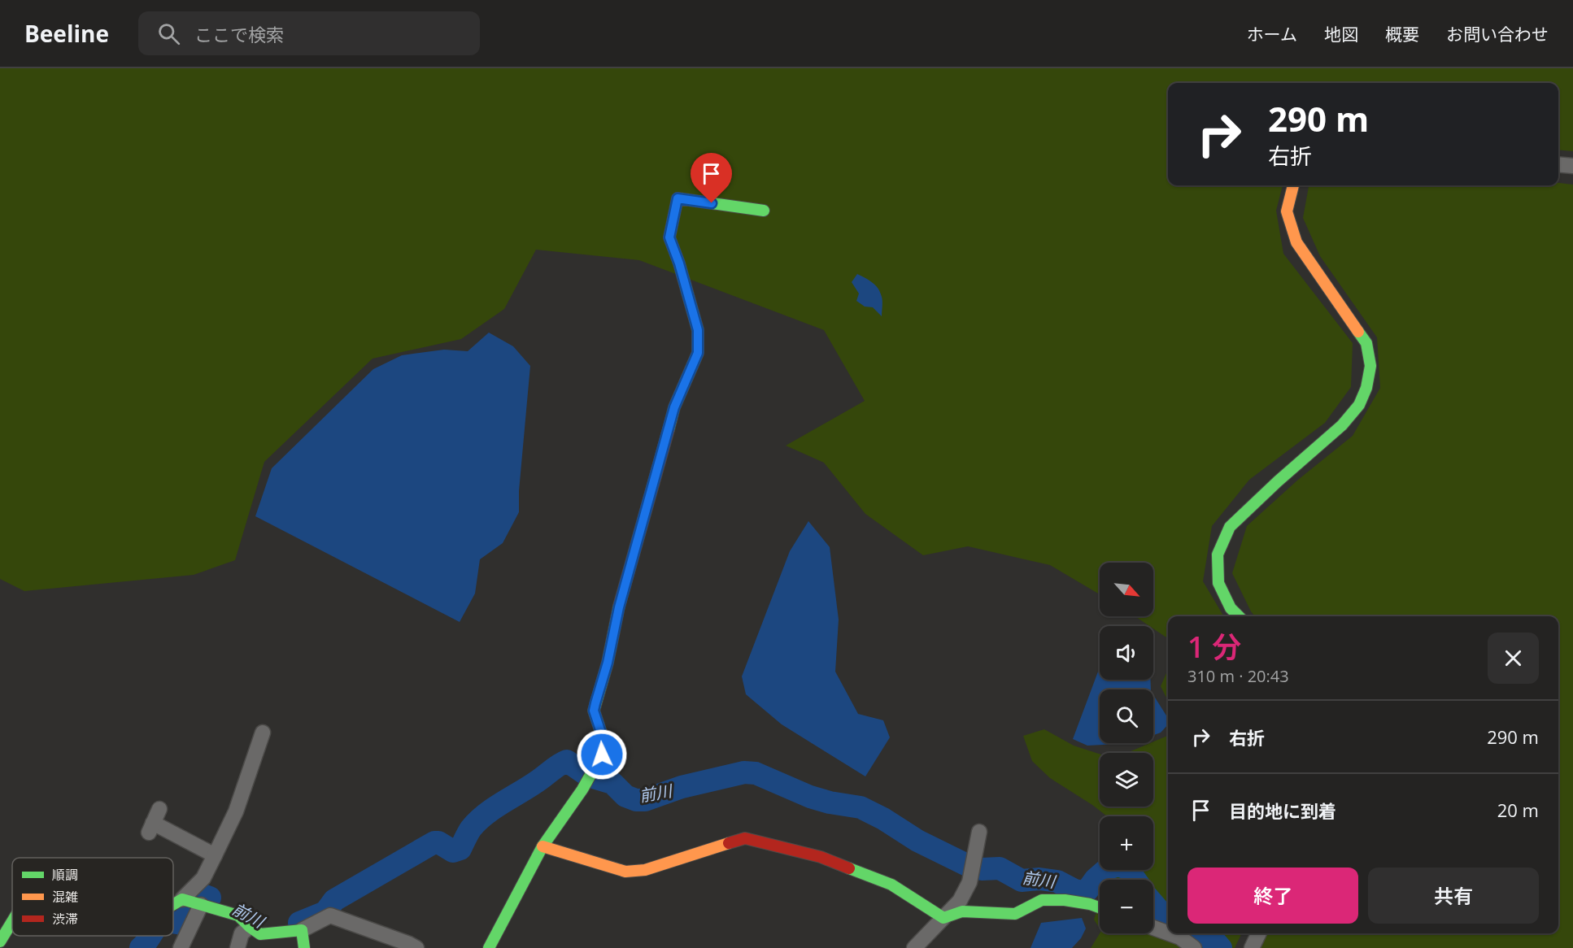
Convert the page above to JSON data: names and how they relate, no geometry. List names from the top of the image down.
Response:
{
  "water": ["前川"],
  "legend": ["順調", "混雑", "渋滞"],
  "north": "bottom right",
  "page": {
    "header": "Beeline",
    "search": "ここで検索",
    "nav": [
      "ホーム",
      "地図",
      "概要",
      "お問い合わせ"
    ],
    "turn": ["290 m", "右折"],
    "map_buttons": ["+", "−"],
    "heading": ["1 分", "310 m · 20:43"],
    "list": [
      {
        "name": "右折",
        "value": "290 m"
      },
      {
        "name": "目的地に到着",
        "value": "20 m"
      }
    ],
    "buttons": ["終了", "共有"]
  }
}
